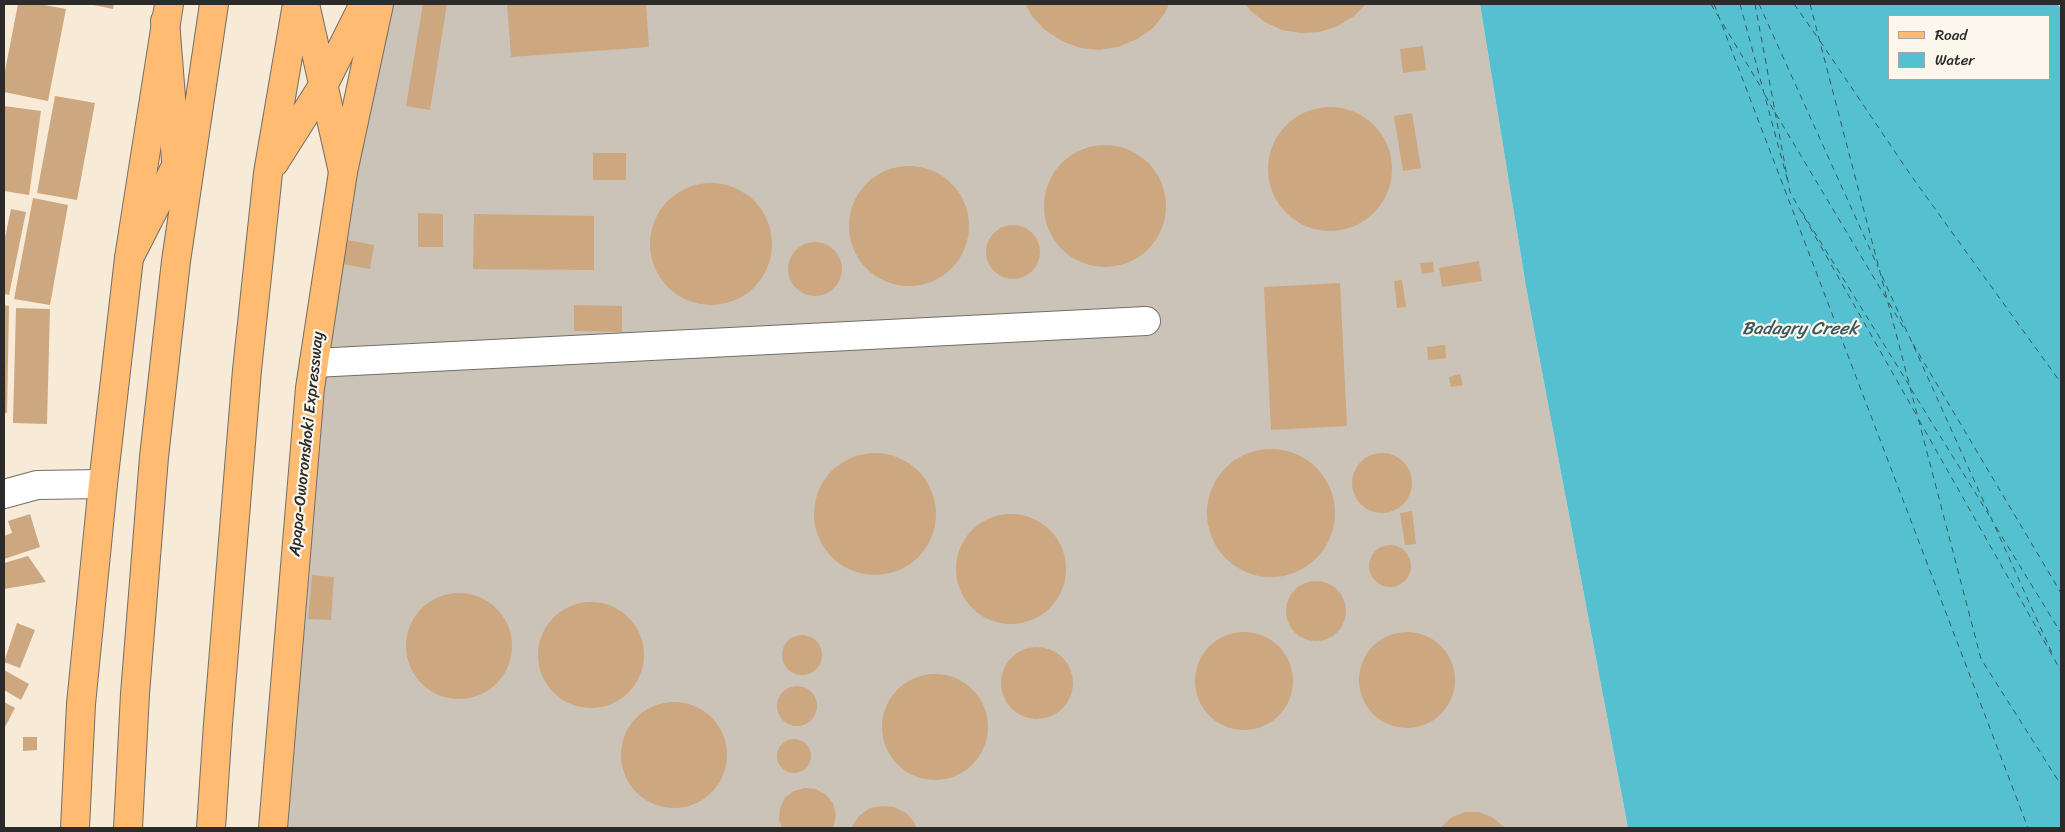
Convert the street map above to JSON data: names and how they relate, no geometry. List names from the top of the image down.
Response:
{
  "streets": {
    "main road": ["Apapa-Oworonshoki Expressway"]
  },
  "water": ["Badagry Creek"],
  "legend": ["Road", "Water"]
}
